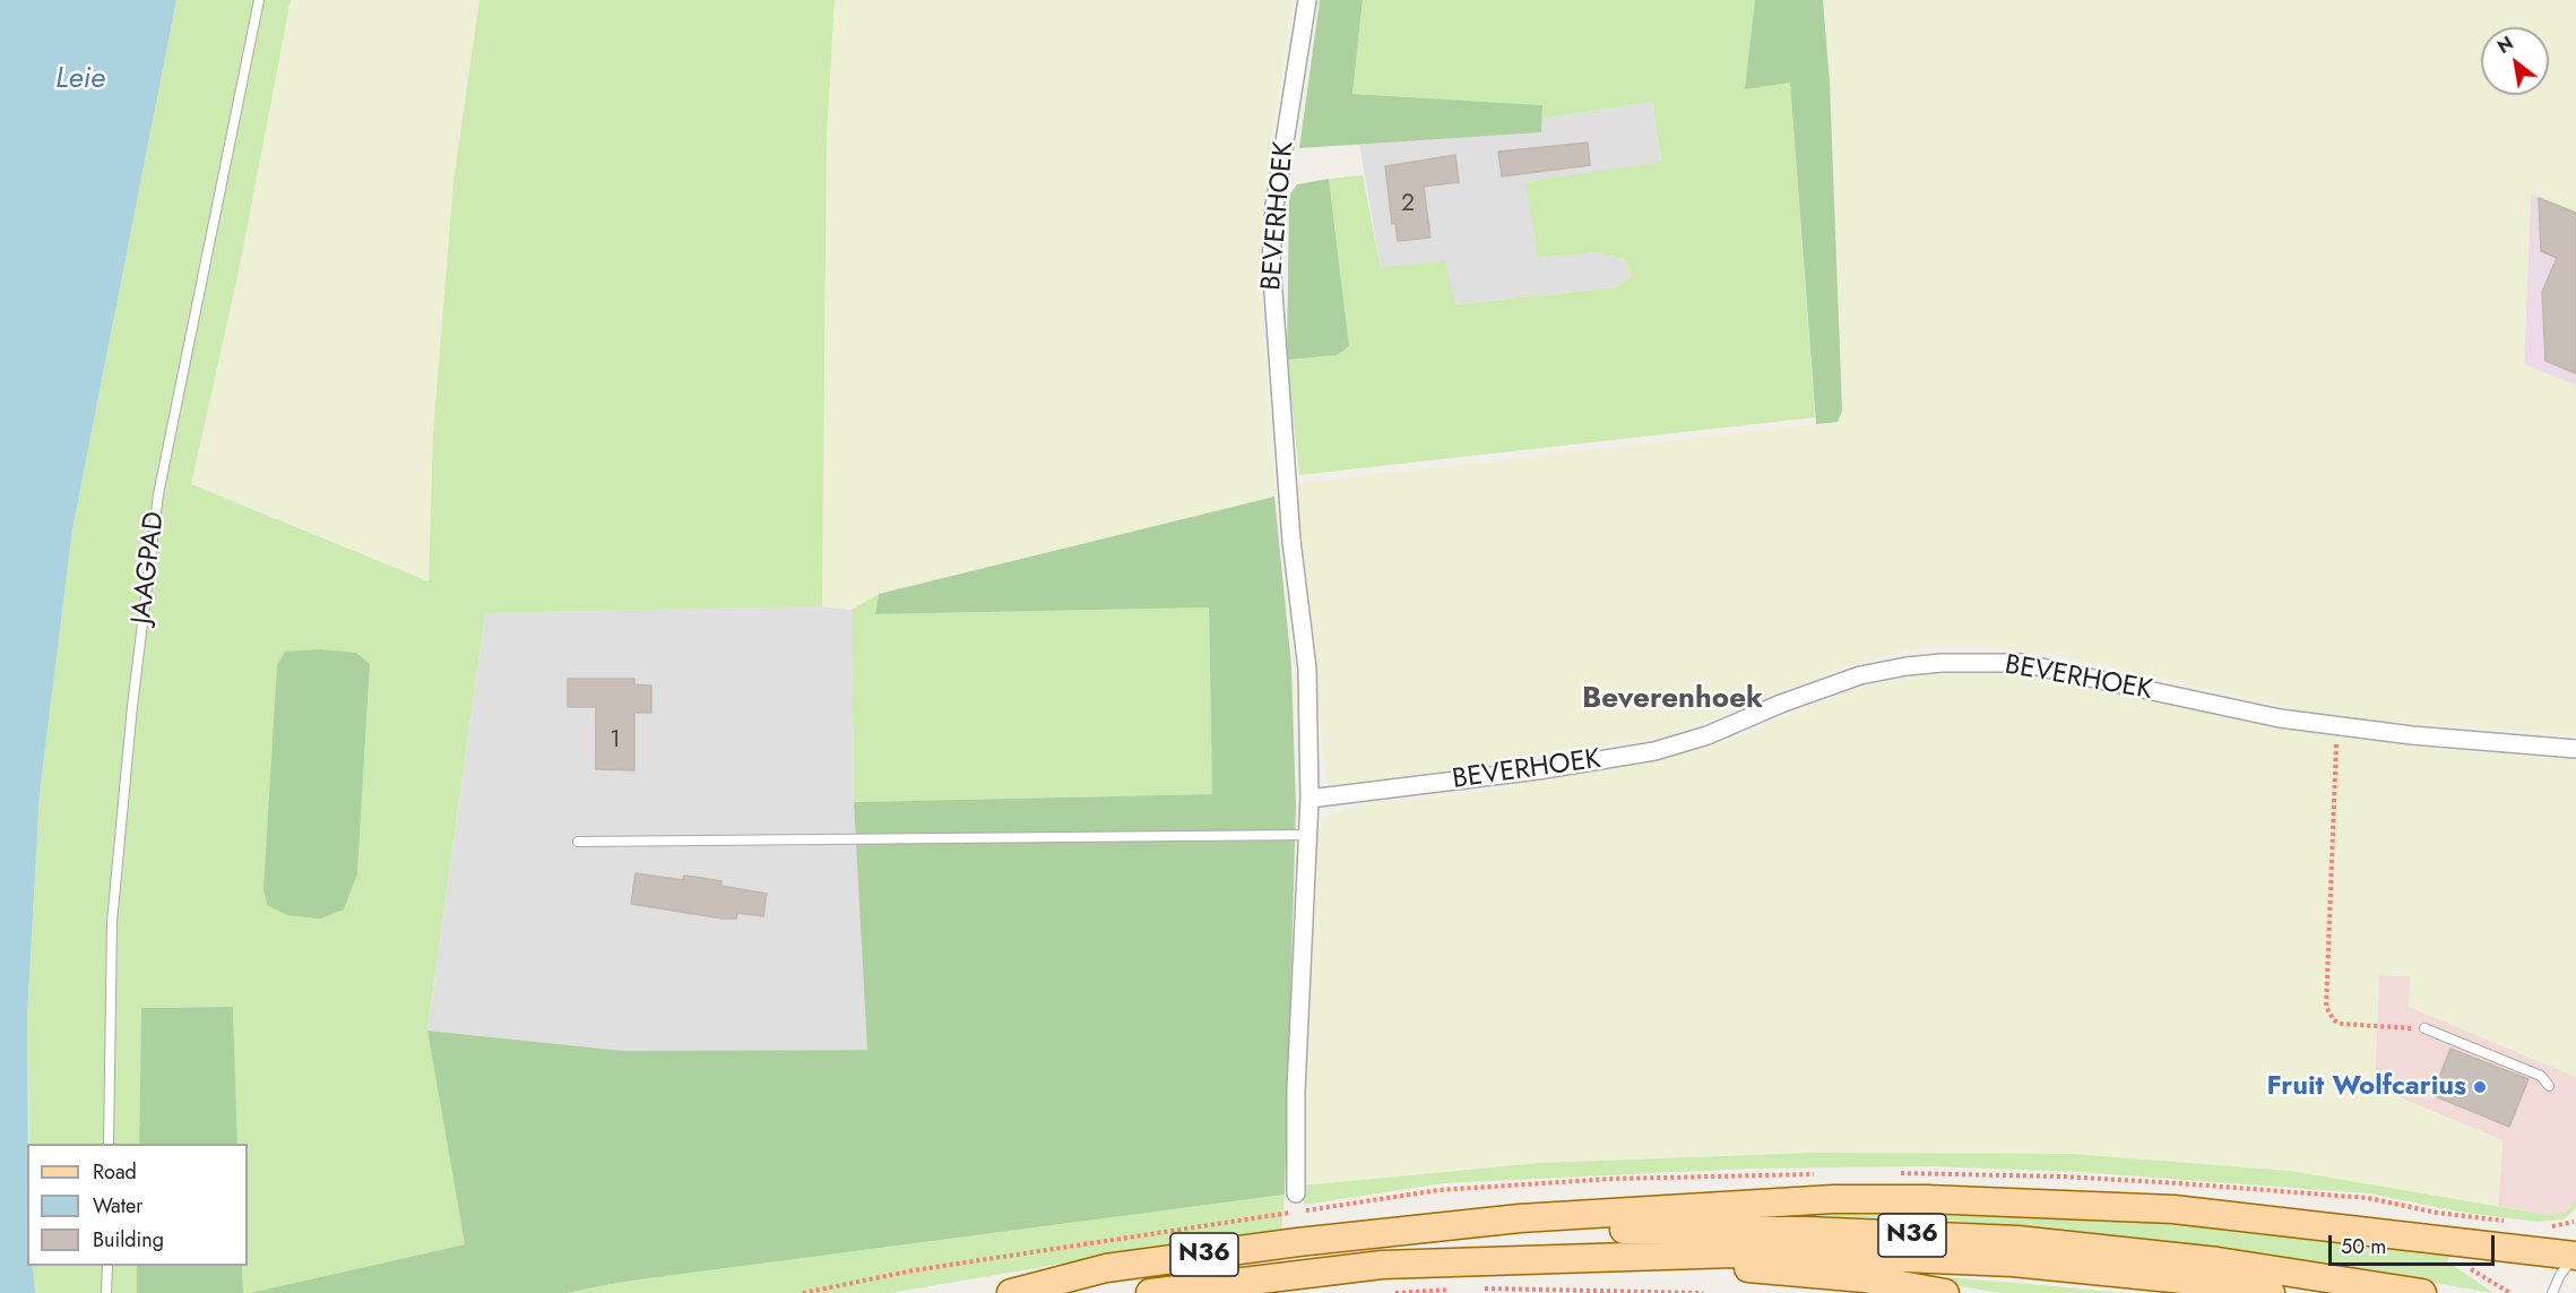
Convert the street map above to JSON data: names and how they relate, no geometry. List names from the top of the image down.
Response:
{
  "streets": {
    "main road": ["N36"],
    "street": ["BEVERHOEK"],
    "lane": ["JAAGPAD"]
  },
  "districts": ["Beverenhoek"],
  "water": ["Leie"],
  "places": ["Fruit Wolfcarius"],
  "house_numbers": ["2", "1"],
  "legend": ["Road", "Water", "Building"],
  "scale_bar": "50 m",
  "north": "top left"
}
